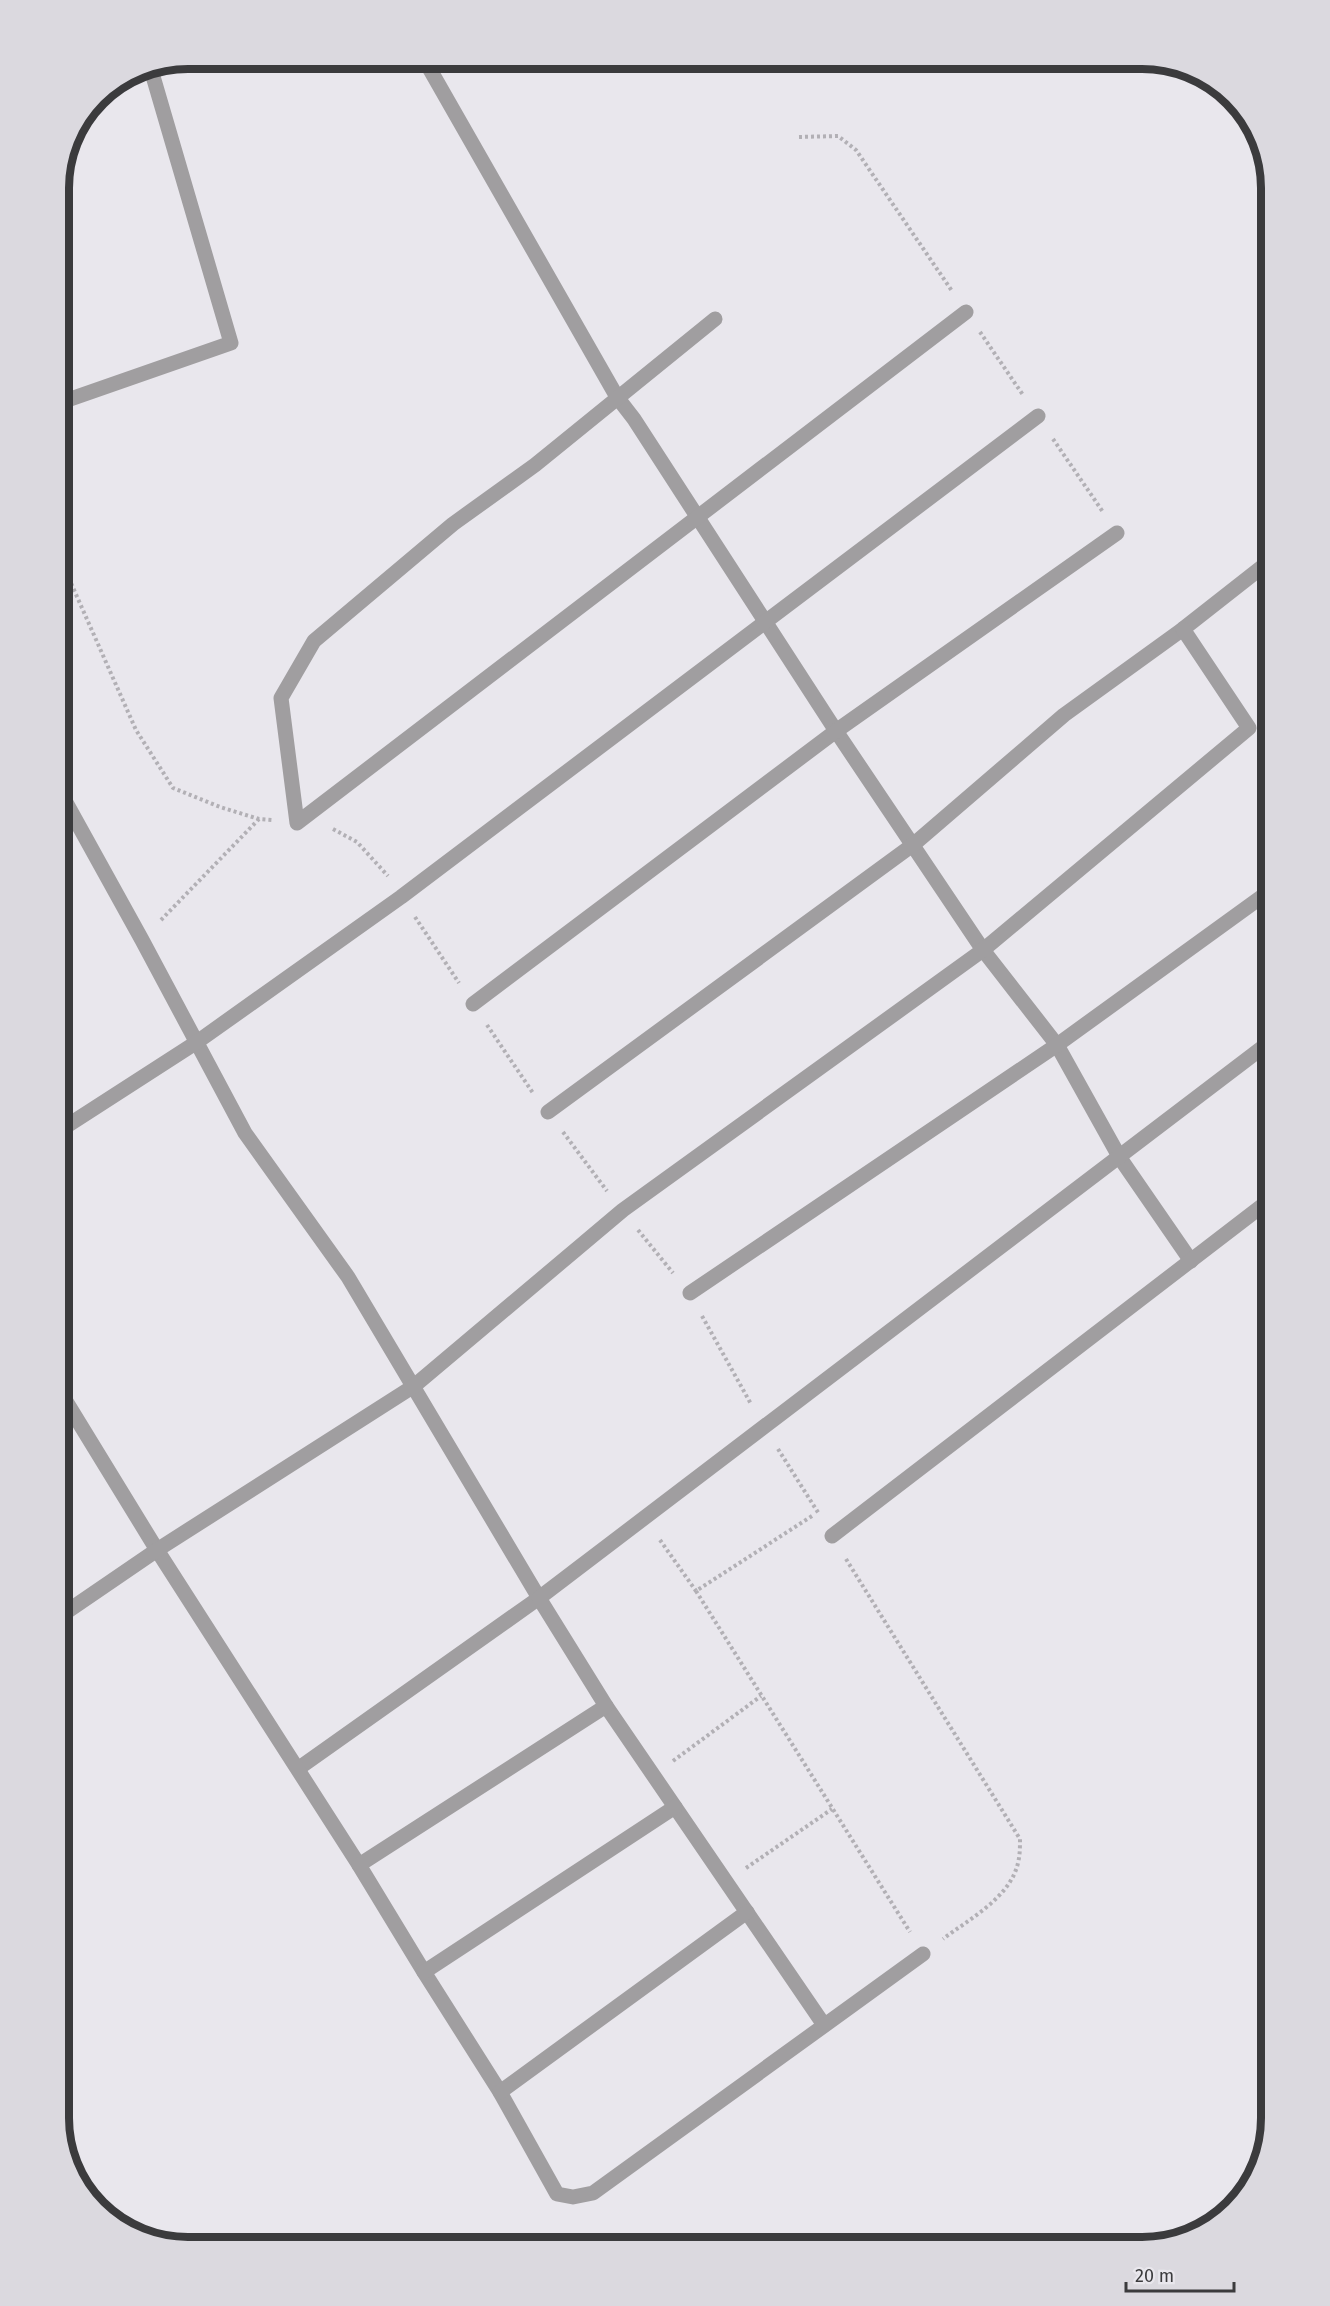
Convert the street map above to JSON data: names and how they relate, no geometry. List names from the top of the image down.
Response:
{
  "scale_bar": "20 m"
}
